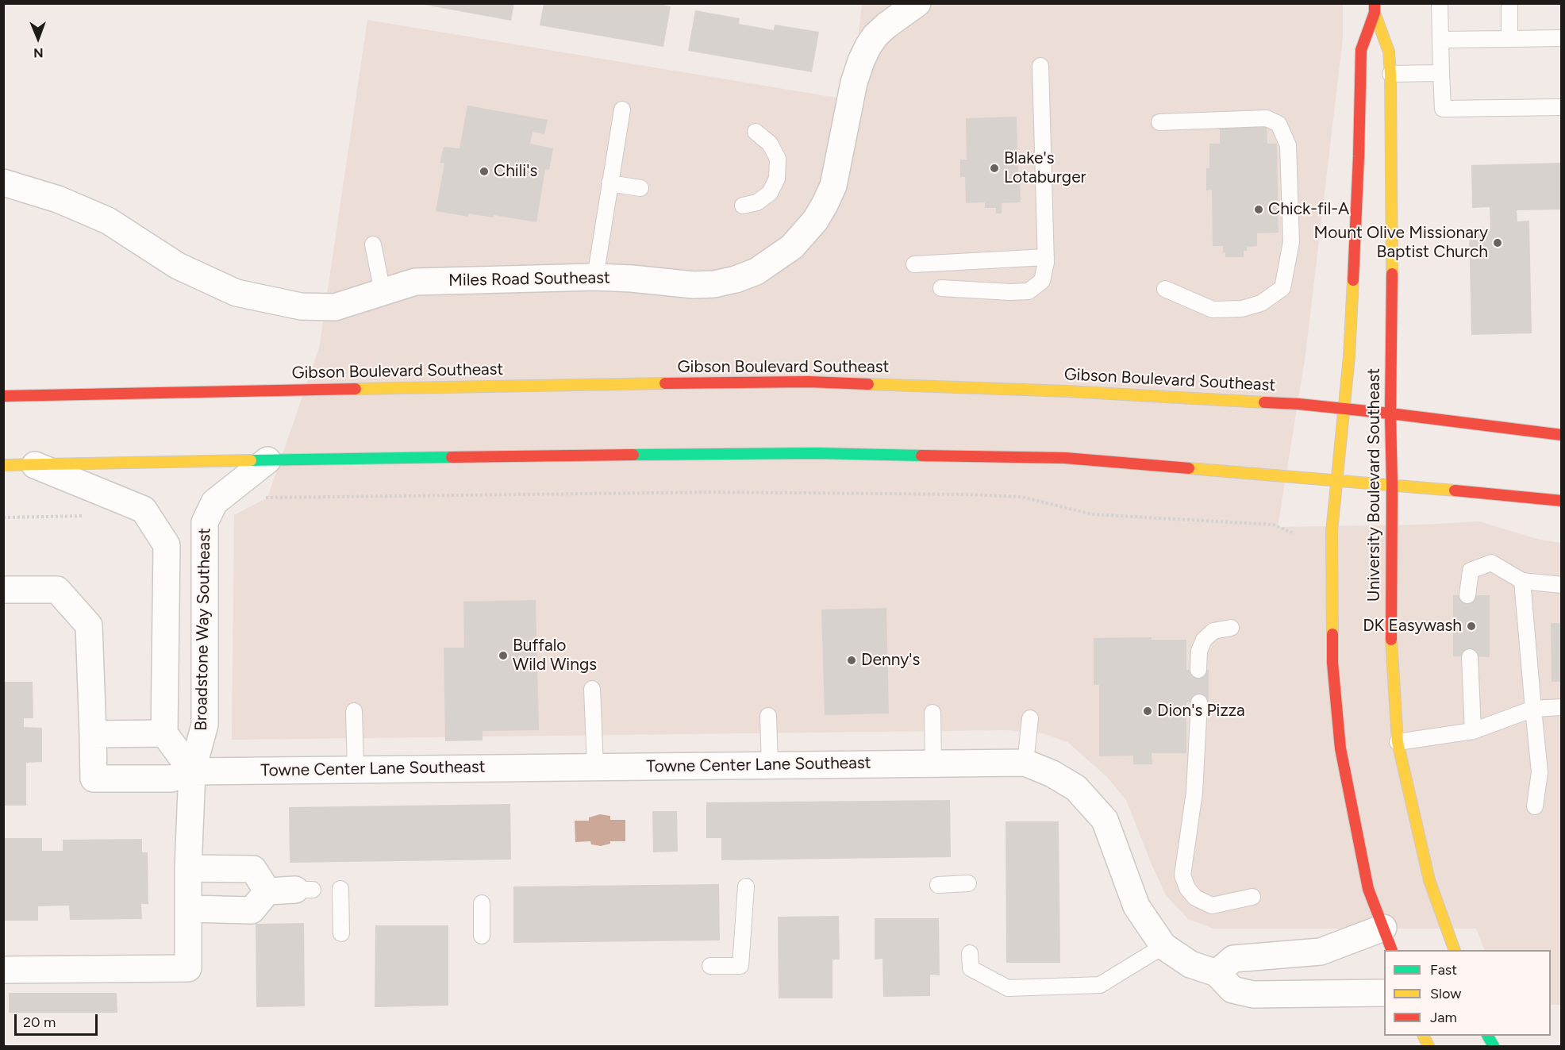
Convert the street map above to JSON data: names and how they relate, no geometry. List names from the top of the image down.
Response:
{
  "streets": {
    "main road": ["Gibson Boulevard Southeast", "University Boulevard Southeast"],
    "street": ["Miles Road Southeast", "Broadstone Way Southeast", "Towne Center Lane Southeast"]
  },
  "crossings": [
    ["Gibson Boulevard Southeast", "University Boulevard Southeast"],
    ["Broadstone Way Southeast", "Towne Center Lane Southeast"]
  ],
  "places": [
    "Blake's Lotaburger",
    "Chili's",
    "Chick-fil-A",
    "Mount Olive Missionary Baptist Church",
    "DK Easywash",
    "Buffalo Wild Wings",
    "Denny's",
    "Dion's Pizza"
  ],
  "legend": ["Fast", "Slow", "Jam"],
  "scale_bar": "20 m",
  "north": "bottom"
}
